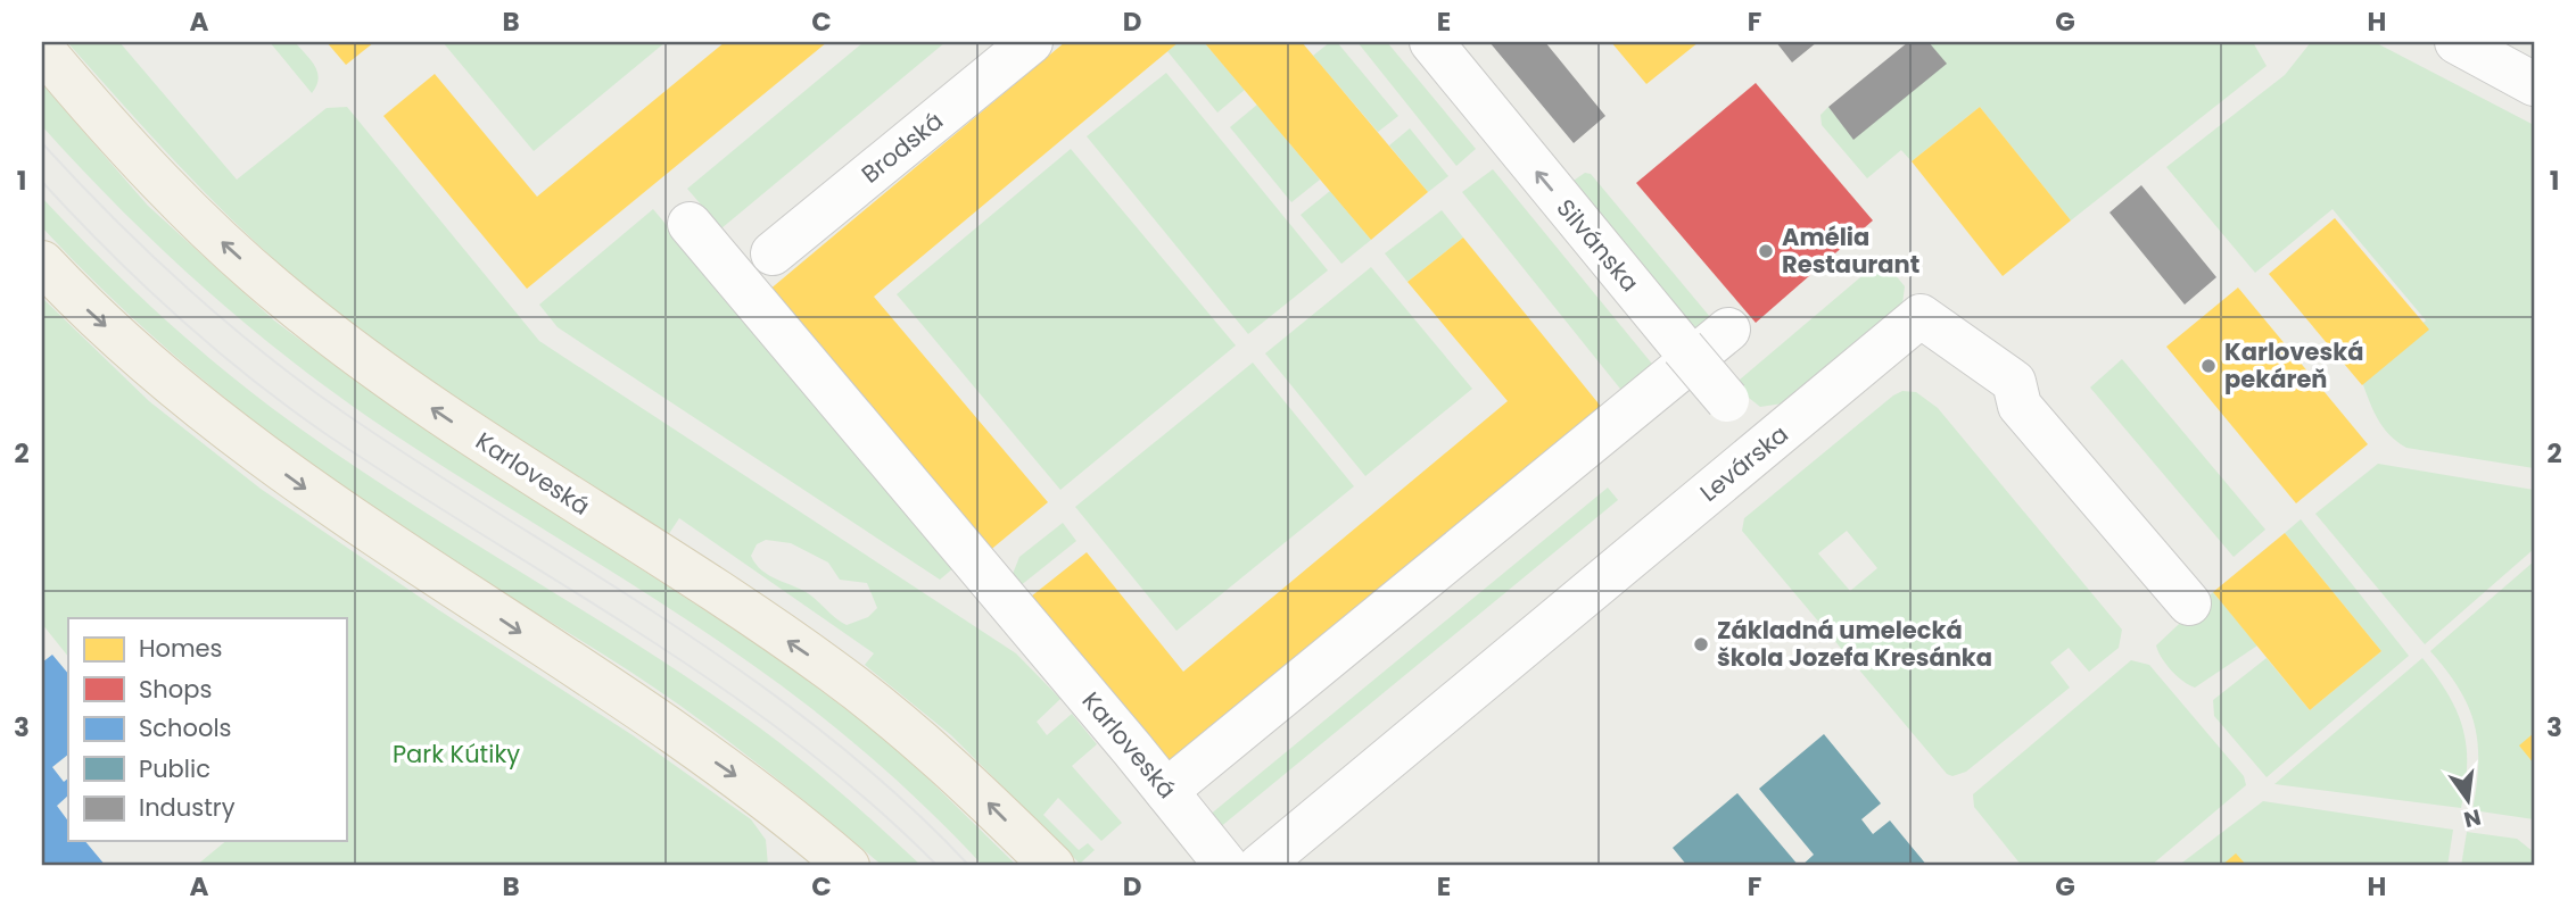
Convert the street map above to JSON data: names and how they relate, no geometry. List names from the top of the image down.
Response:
{
  "streets": {
    "main road": ["Karloveská"],
    "street": ["Brodská", "Silvánska", "Levárska"]
  },
  "crossings": [
    ["Silvánska", "Levárska"]
  ],
  "one_way": ["Silvánska"],
  "parks": ["Park Kútiky"],
  "places": ["Amélia Restaurant", "Karloveská pekáreň", "Základná umelecká škola Jozefa Kresánka"],
  "legend": [
    "Homes",
    "Shops",
    "Schools",
    "Public",
    "Industry"
  ],
  "north": "bottom",
  "grid": {
    "columns": [
      "A",
      "B",
      "C",
      "D",
      "E",
      "F",
      "G",
      "H"
    ],
    "rows": ["1", "2", "3"]
  }
}
